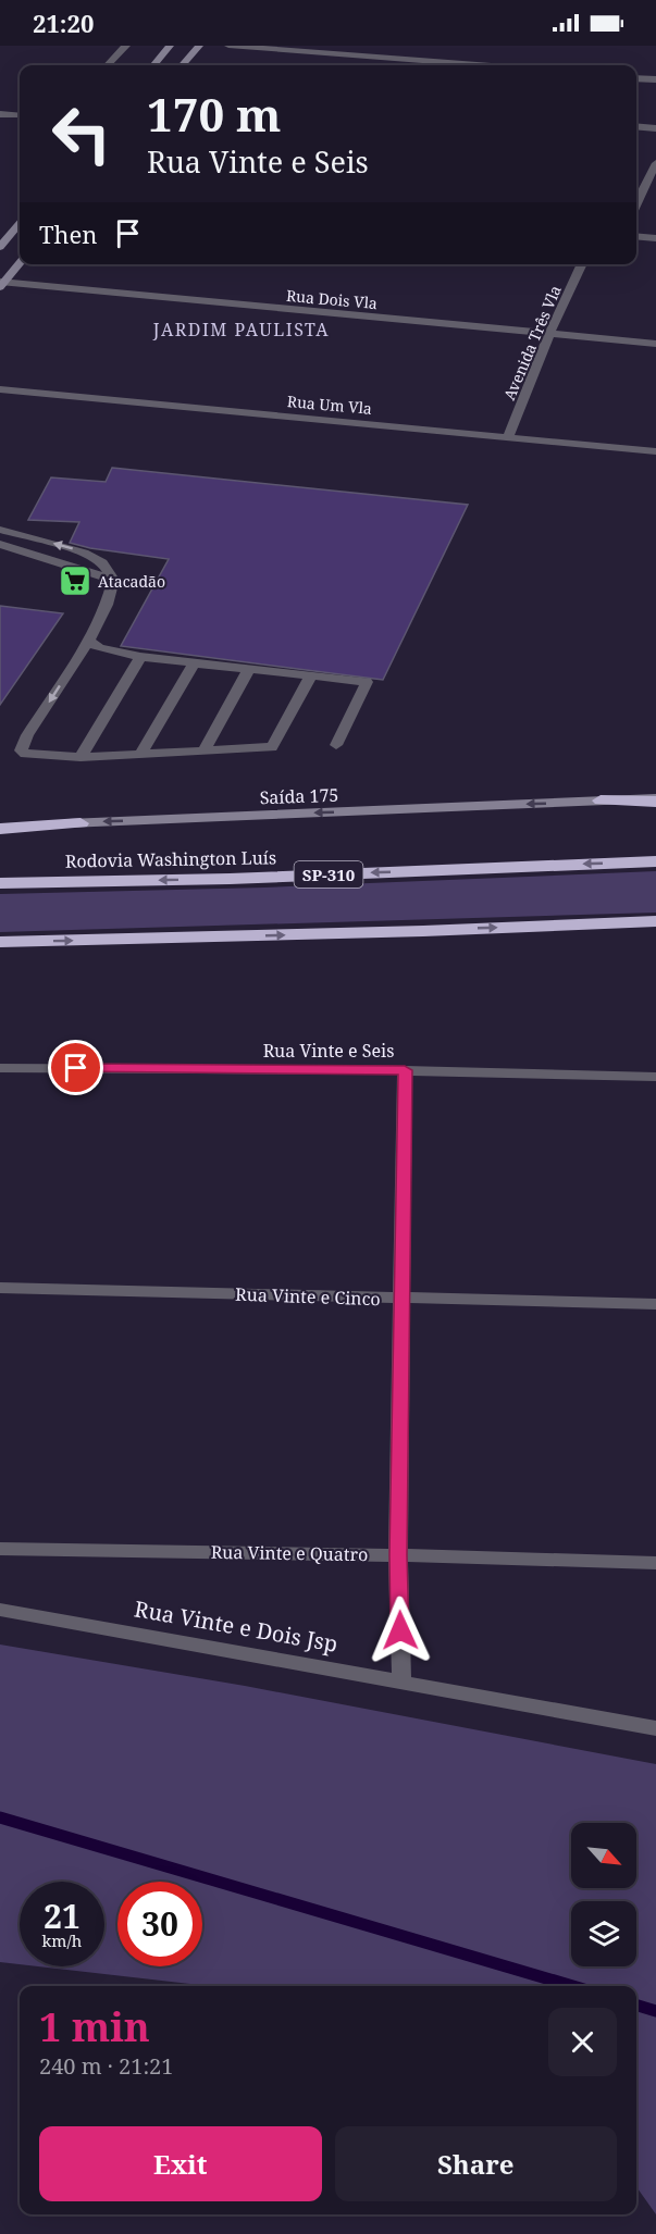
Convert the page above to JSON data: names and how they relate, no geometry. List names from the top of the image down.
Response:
{
  "streets": {
    "highway": ["Rodovia Washington Luís", "SP-310"],
    "main road": ["Saída 175"],
    "street": [
      "Rua Dois Vla",
      "Avenida Três Vla",
      "Rua Um Vla",
      "Rua Vinte e Seis",
      "Rua Vinte e Cinco",
      "Rua Vinte e Quatro",
      "Rua Vinte e Dois Jsp"
    ]
  },
  "crossings": [
    ["Rua Dois Vla", "Avenida Três Vla"],
    ["Avenida Três Vla", "Rua Um Vla"]
  ],
  "one_way": ["Saída 175"],
  "districts": ["JARDIM PAULISTA"],
  "places": {
    "supermarket": ["Atacadão"]
  },
  "north": "bottom right",
  "page": {
    "status": "21:20",
    "turn": ["170 m", "Rua Vinte e Seis"],
    "then": "Then",
    "speed": "21 km/h",
    "limit": "30",
    "heading": ["1 min", "240 m · 21:21"],
    "buttons": ["Exit", "Share"]
  }
}
